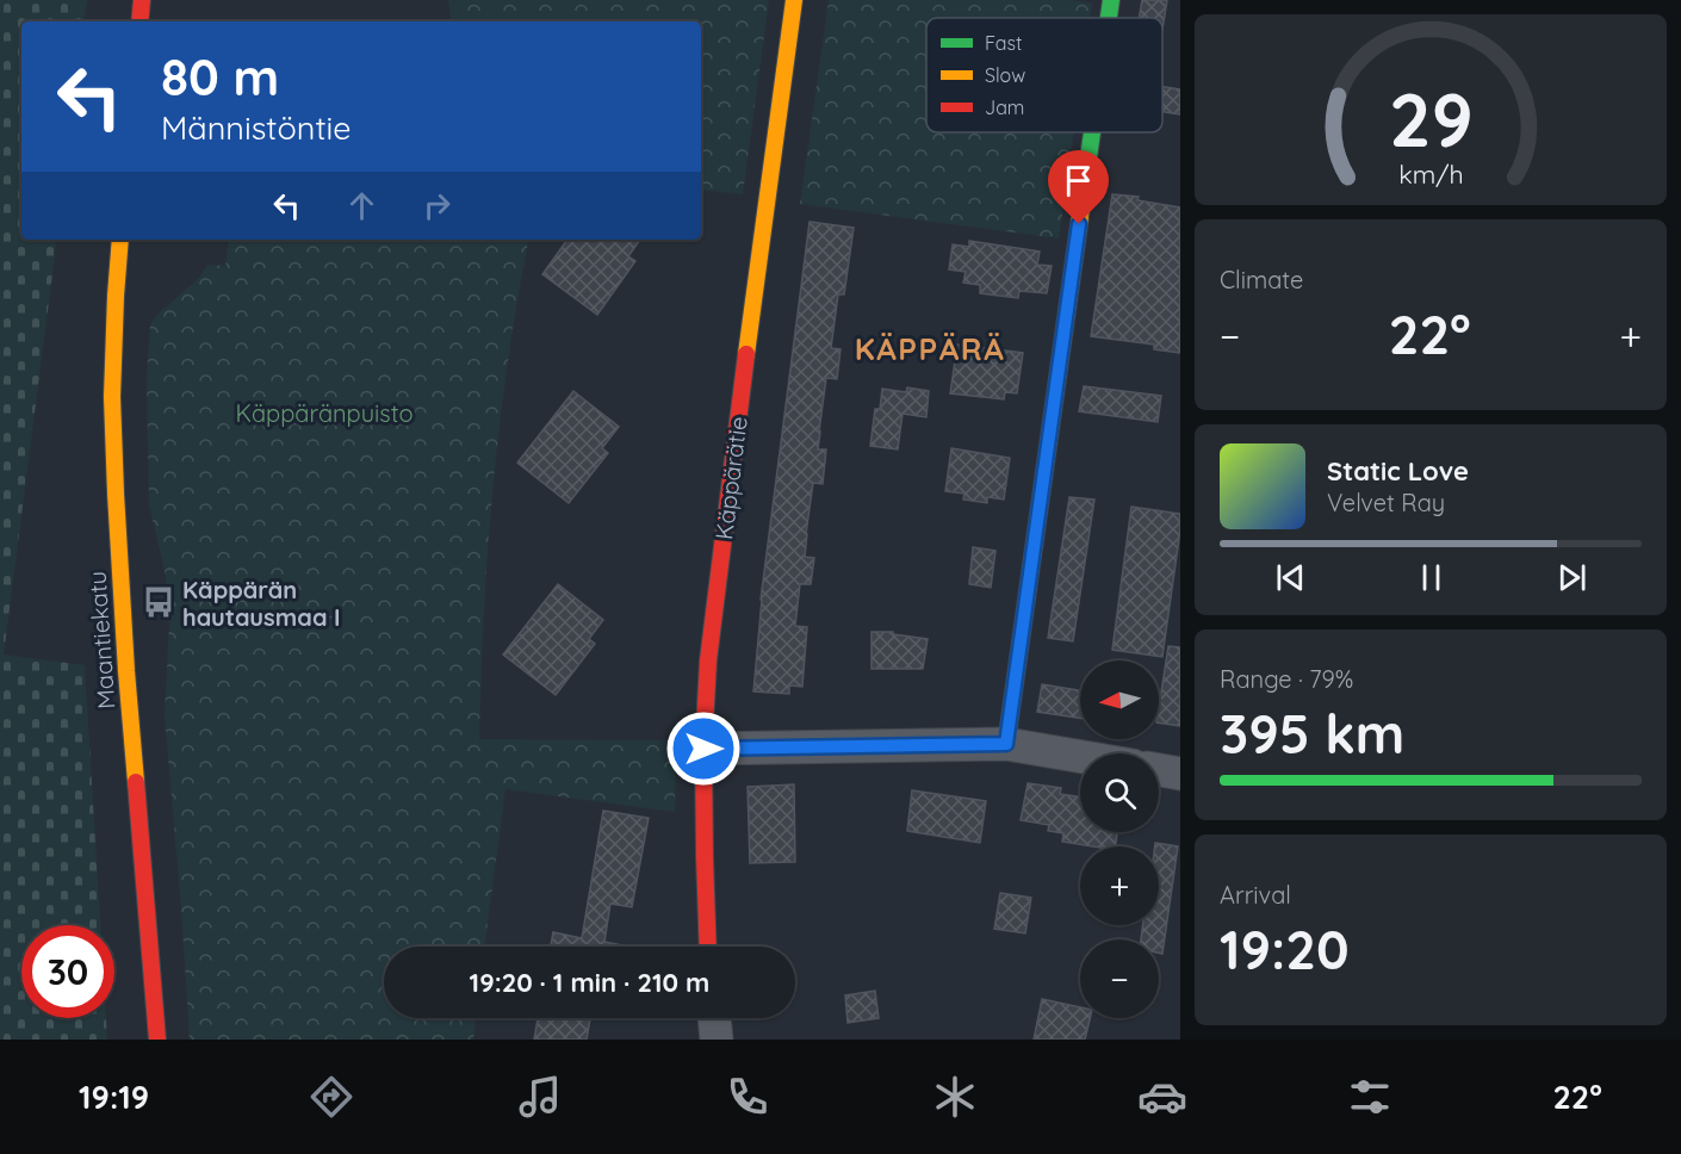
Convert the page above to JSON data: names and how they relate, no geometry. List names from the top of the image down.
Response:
{
  "streets": {
    "street": ["Käppärätie", "Maantiekatu"]
  },
  "districts": ["KÄPPÄRÄ"],
  "parks": ["Käppäränpuisto"],
  "places": {
    "bus stop": ["Käppärän hautausmaa I"]
  },
  "legend": ["Fast", "Slow", "Jam"],
  "north": "left",
  "page": {
    "turn": ["80 m", "Männistöntie"],
    "tile": [
      "Climate",
      ["Range · 79%", "395 km"],
      ["Arrival", "19:20"]
    ],
    "heat": ["−", "22°", "+"],
    "song": ["Static Love", "Velvet Ray"],
    "map_buttons": ["+", "−"],
    "limit": "30",
    "trip": "19:20 · 1 min · 210 m",
    "tabs": ["19:19", "22°"],
    "gauge": ["29", "km/h"]
  }
}
